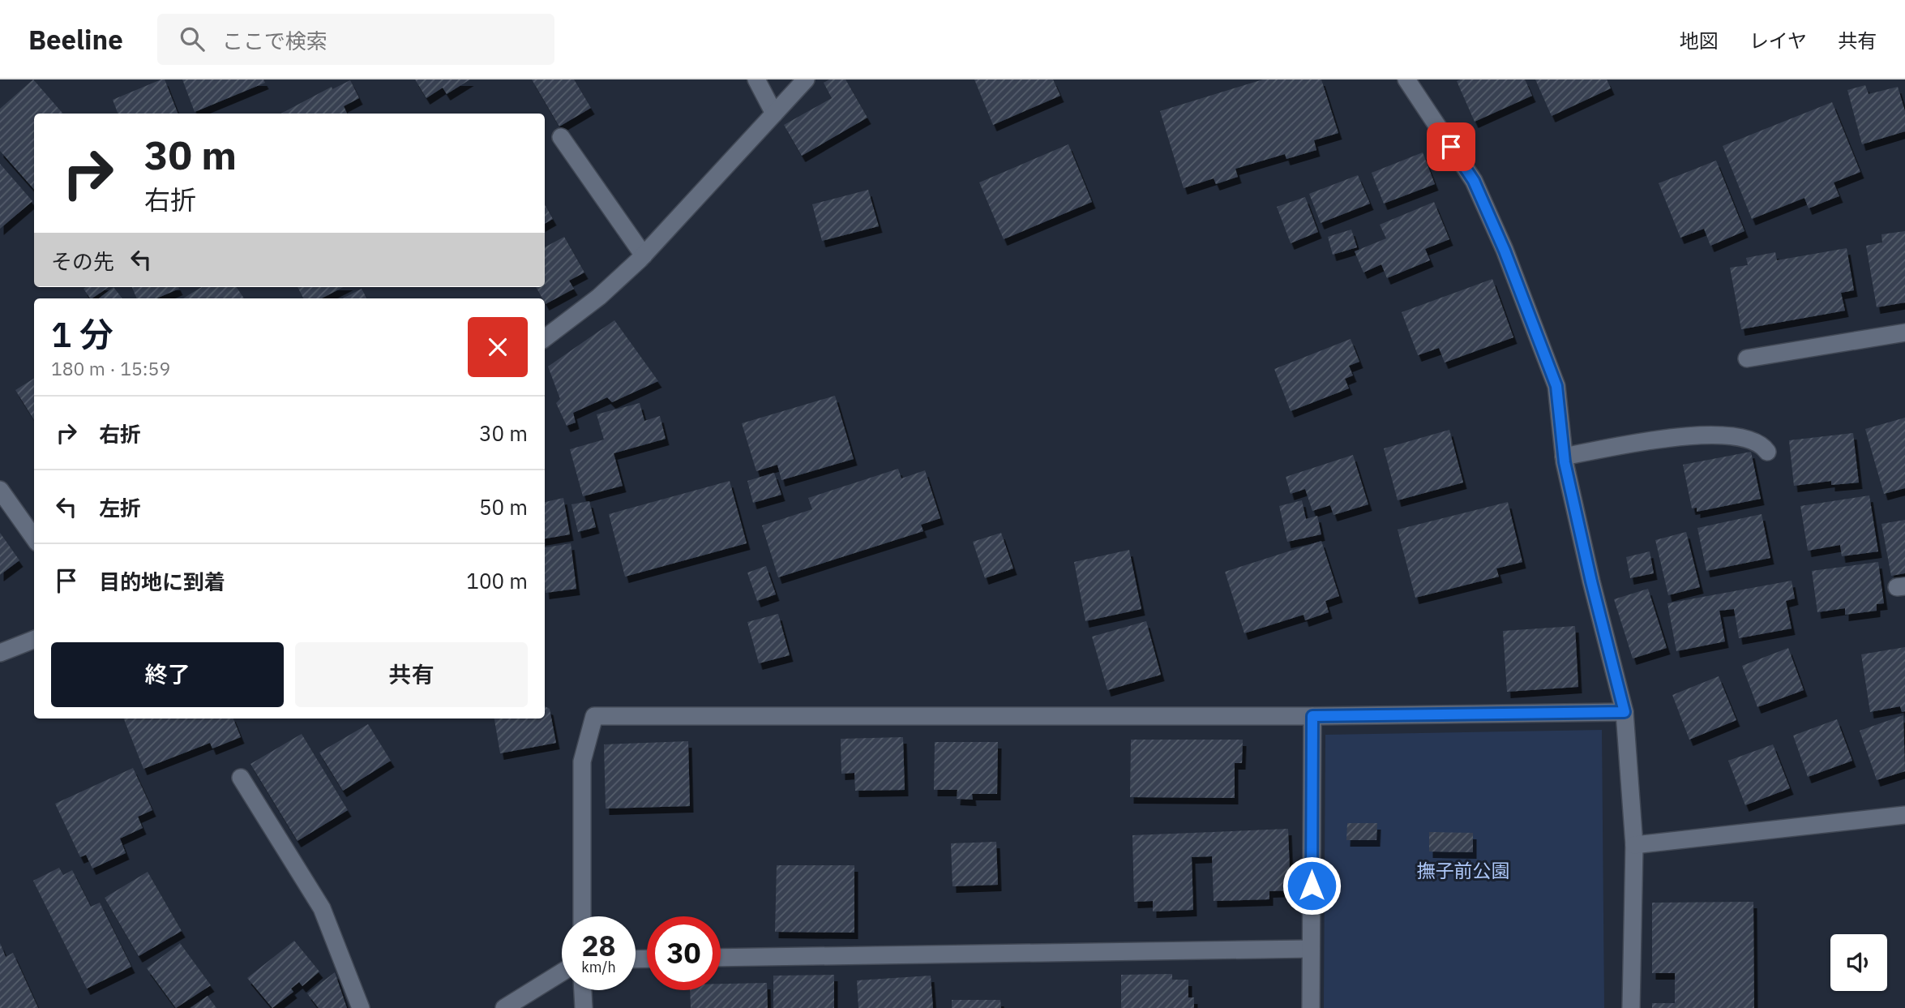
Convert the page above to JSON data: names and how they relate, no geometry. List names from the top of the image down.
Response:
{
  "parks": ["撫子前公園"],
  "page": {
    "header": "Beeline",
    "search": "ここで検索",
    "nav": ["地図", "レイヤ", "共有"],
    "turn": ["30 m", "右折"],
    "then": "その先",
    "heading": ["1 分", "180 m · 15:59"],
    "list": [
      {
        "name": "右折",
        "value": "30 m"
      },
      {
        "name": "左折",
        "value": "50 m"
      },
      {
        "name": "目的地に到着",
        "value": "100 m"
      }
    ],
    "buttons": ["終了", "共有"],
    "speed": "28 km/h",
    "limit": "30"
  }
}
